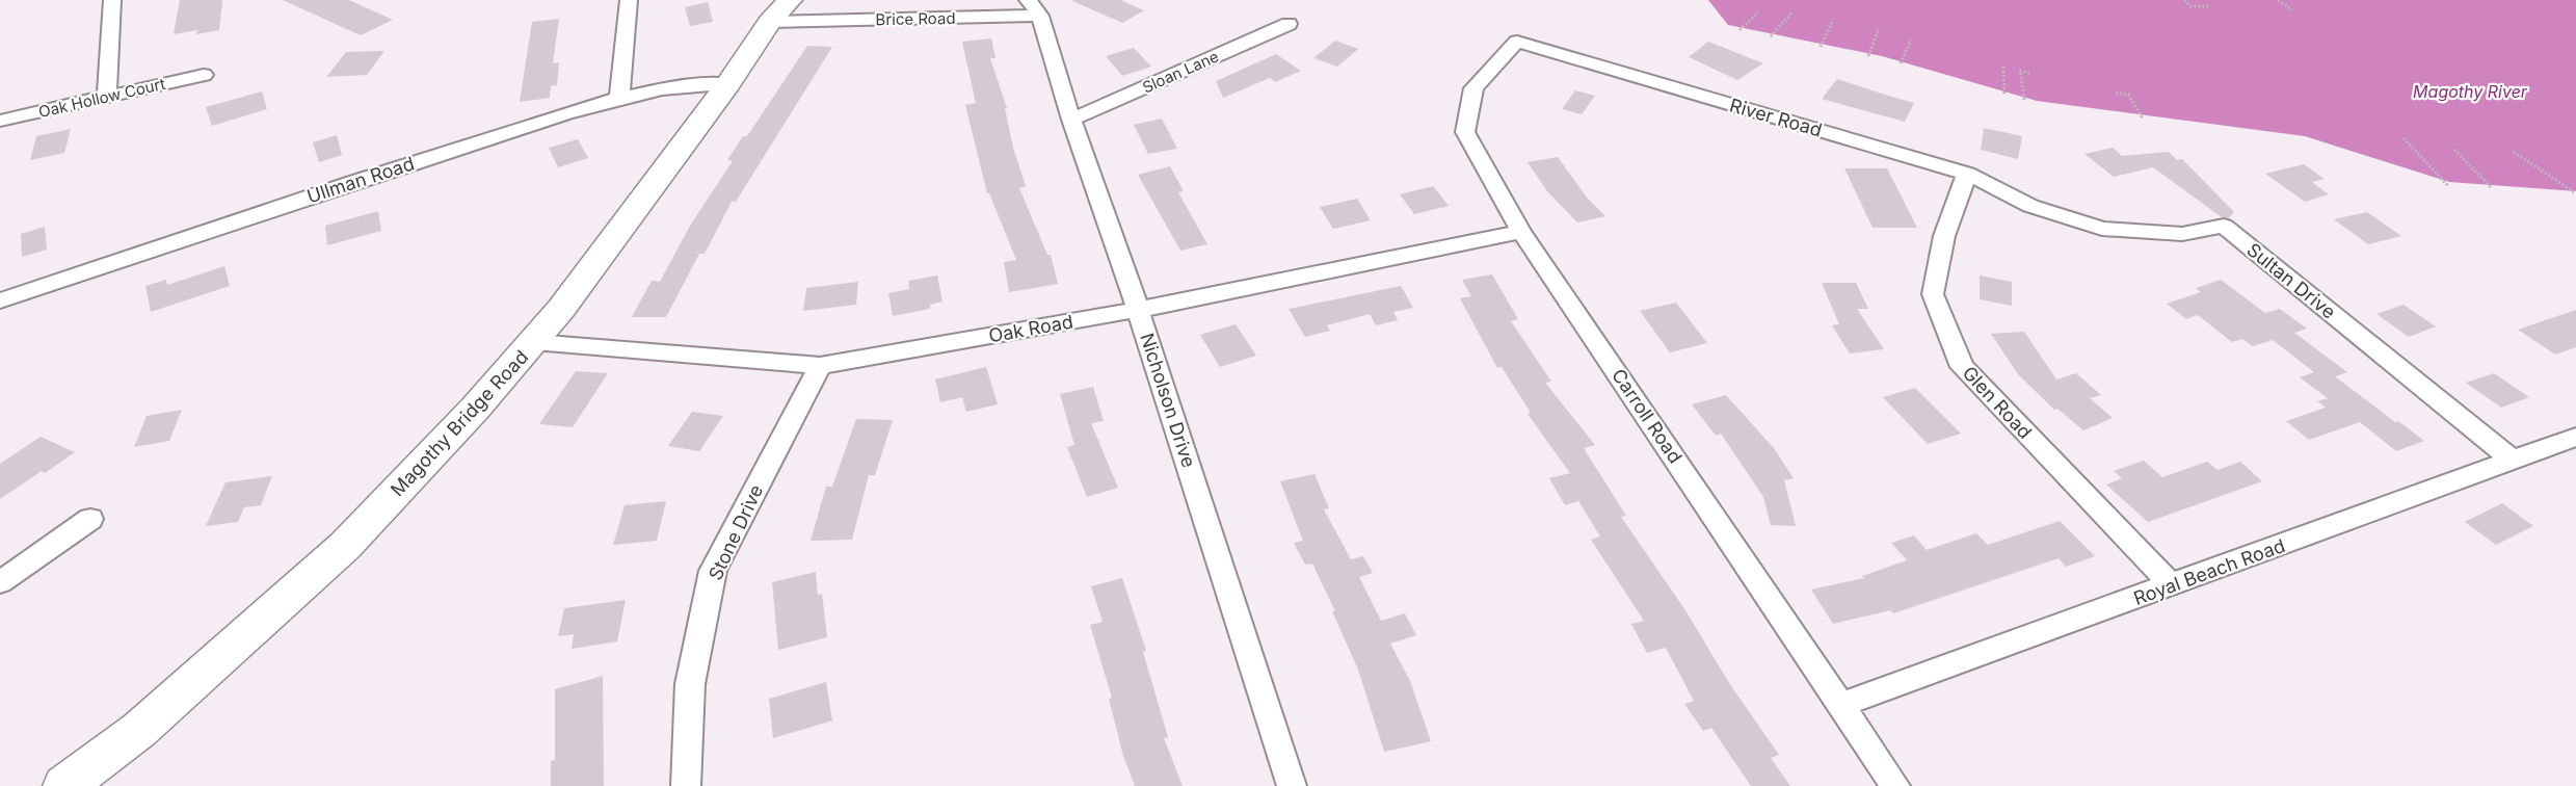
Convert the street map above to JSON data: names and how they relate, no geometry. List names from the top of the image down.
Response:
{
  "streets": {
    "main road": ["Magothy Bridge Road"],
    "street": [
      "Brice Road",
      "Sloan Lane",
      "Oak Hollow Court",
      "River Road",
      "Ullman Road",
      "Sultan Drive",
      "Oak Road",
      "Nicholson Drive",
      "Glen Road",
      "Carroll Road",
      "Stone Drive",
      "Royal Beach Road"
    ]
  },
  "crossings": [
    ["Brice Road", "Nicholson Drive"],
    ["Brice Road", "Magothy Bridge Road"],
    ["Sloan Lane", "Nicholson Drive"],
    ["River Road", "Sultan Drive"],
    ["River Road", "Glen Road"],
    ["River Road", "Carroll Road"],
    ["Ullman Road", "Magothy Bridge Road"],
    ["Sultan Drive", "Royal Beach Road"],
    ["Oak Road", "Nicholson Drive"],
    ["Oak Road", "Carroll Road"],
    ["Oak Road", "Magothy Bridge Road"],
    ["Oak Road", "Stone Drive"],
    ["Glen Road", "Royal Beach Road"],
    ["Carroll Road", "Royal Beach Road"]
  ],
  "water": ["Magothy River"]
}
